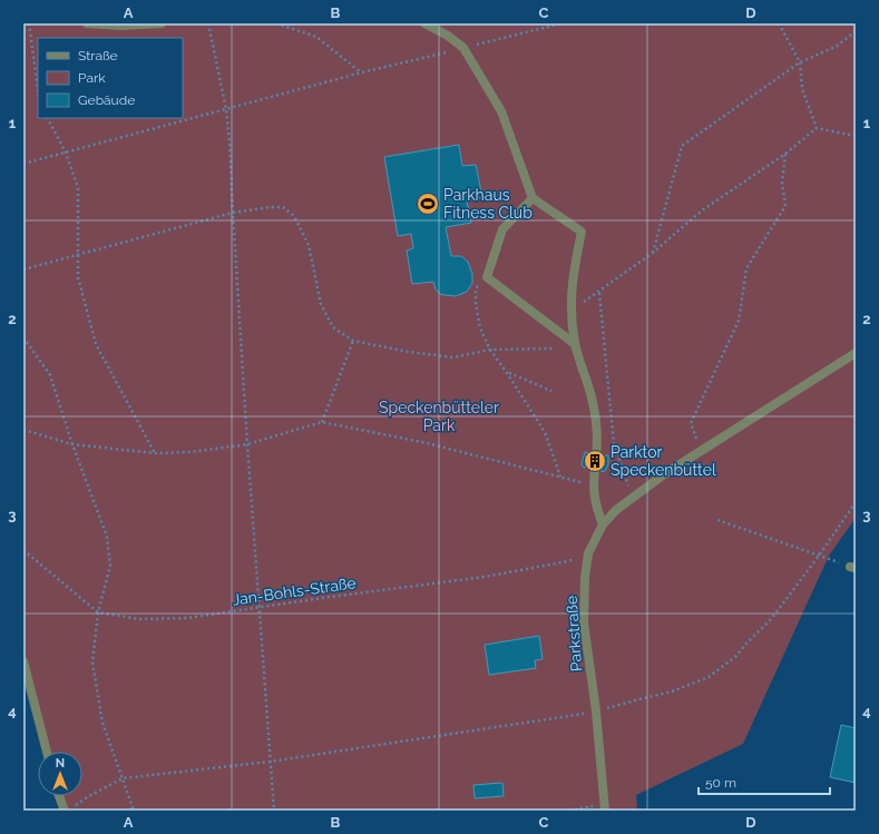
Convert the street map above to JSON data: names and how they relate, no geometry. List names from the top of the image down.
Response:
{
  "streets": {
    "street": ["Parkstraße"],
    "path": ["Jan-Bohls-Straße"]
  },
  "crossings": [
    ["Jan-Bohls-Straße", "Parkstraße"]
  ],
  "parks": ["Speckenbütteler Park"],
  "places": {
    "sports": ["Parkhaus Fitness Club"],
    "building": ["Parktor Speckenbüttel"]
  },
  "legend": ["Straße", "Park", "Gebäude"],
  "scale_bar": "50 m",
  "north": "top",
  "grid": {
    "columns": [
      "A",
      "B",
      "C",
      "D"
    ],
    "rows": [
      "1",
      "2",
      "3",
      "4"
    ]
  }
}
